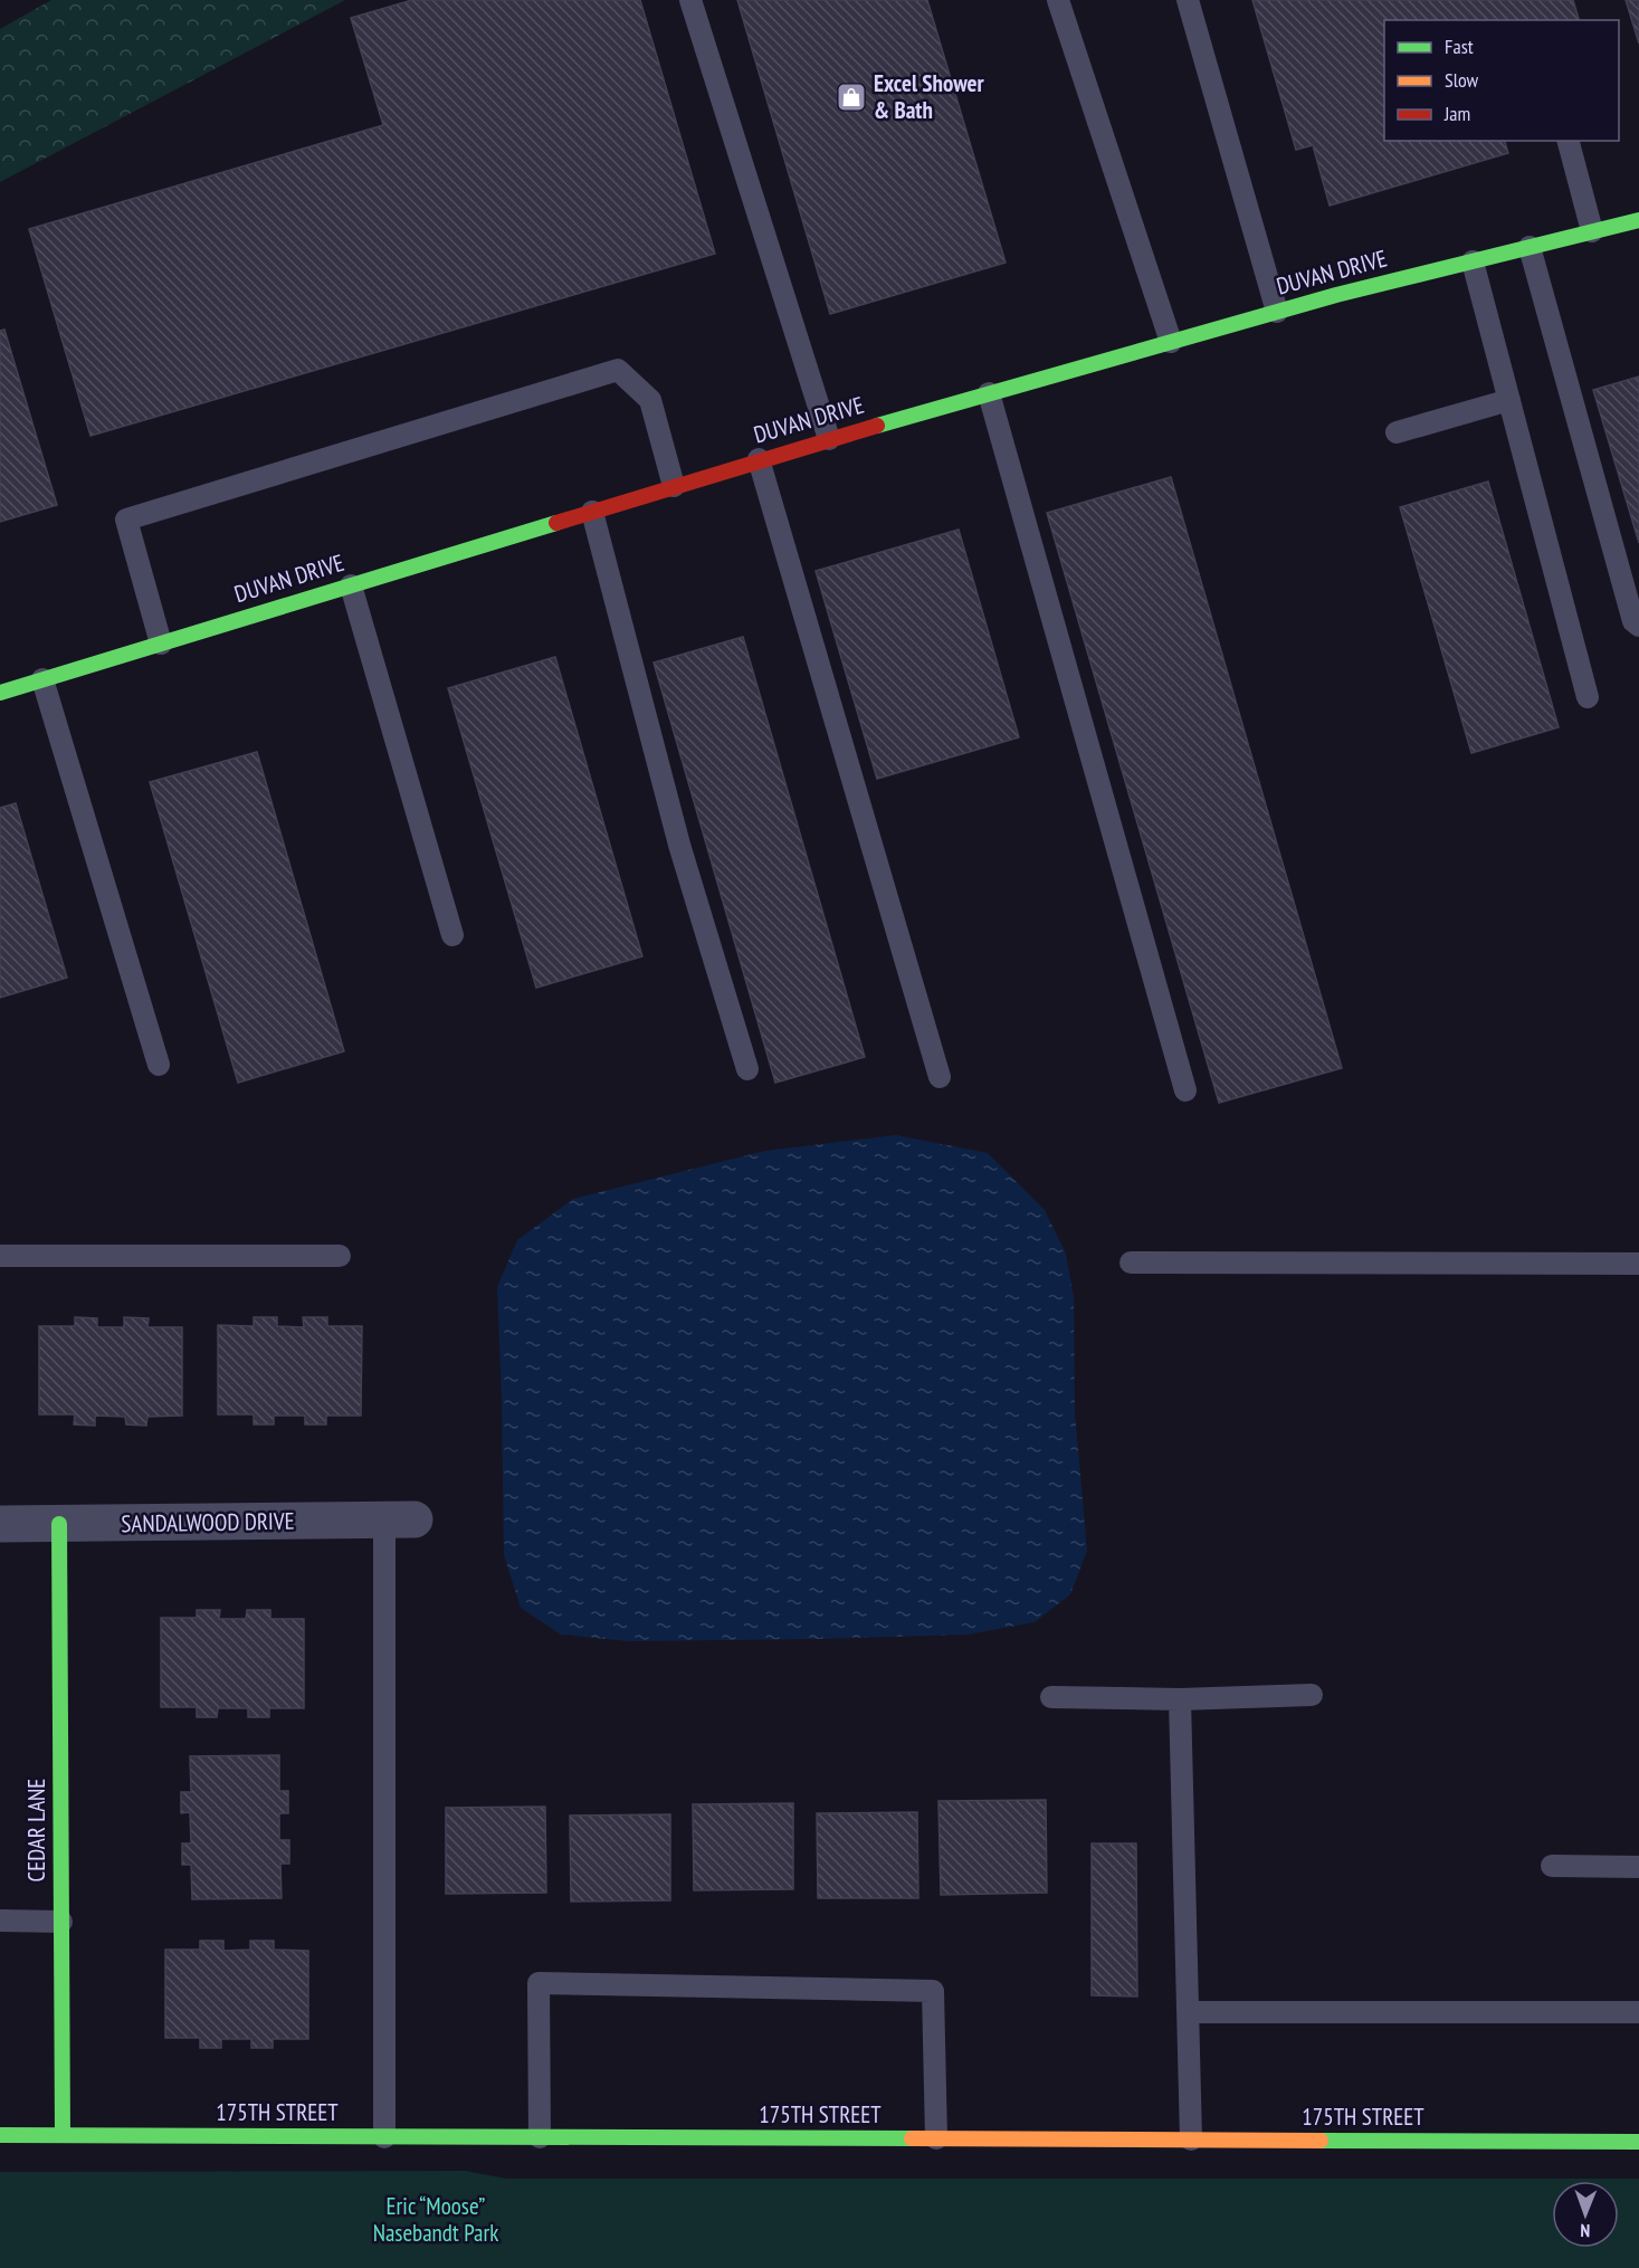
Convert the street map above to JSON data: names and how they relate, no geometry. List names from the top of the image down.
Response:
{
  "streets": {
    "street": [
      "DUVAN DRIVE",
      "SANDALWOOD DRIVE",
      "CEDAR LANE",
      "175TH STREET"
    ]
  },
  "crossings": [
    ["SANDALWOOD DRIVE", "CEDAR LANE"],
    ["CEDAR LANE", "175TH STREET"]
  ],
  "parks": ["Eric “Moose” Nasebandt Park"],
  "places": {
    "shop": ["Excel Shower & Bath"]
  },
  "legend": ["Fast", "Slow", "Jam"],
  "north": "bottom"
}
